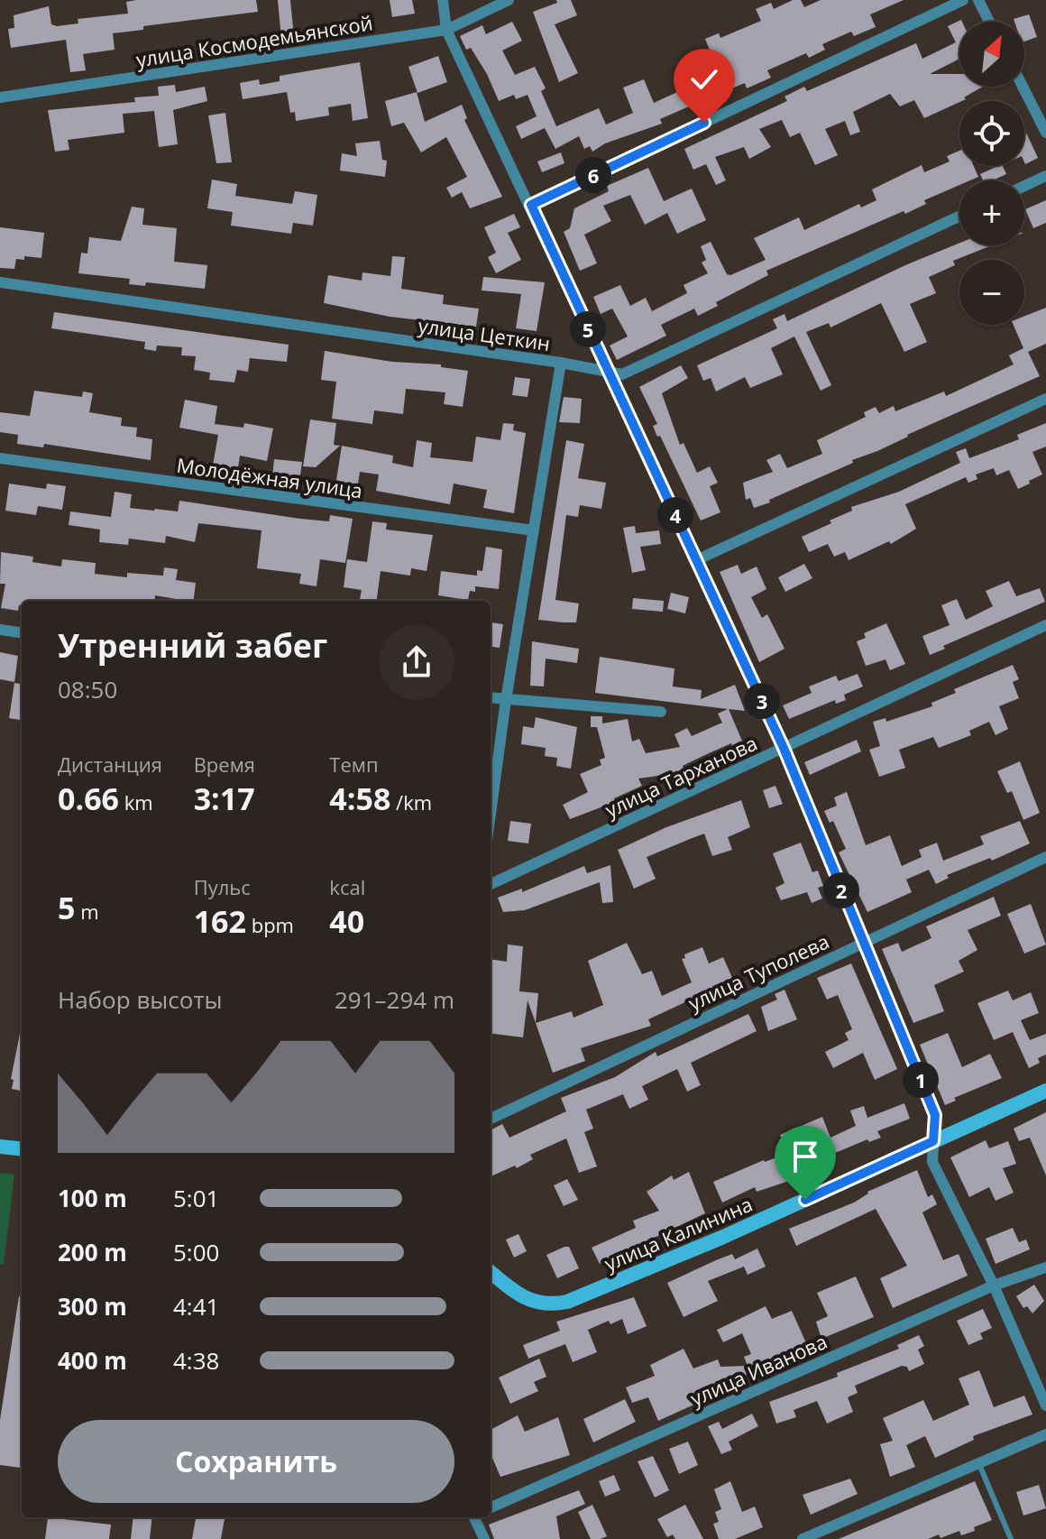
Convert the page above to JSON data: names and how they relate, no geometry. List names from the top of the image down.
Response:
{
  "streets": {
    "street": [
      "улица Космодемьянской",
      "улица Цеткин",
      "Молодёжная улица",
      "улица Тарханова",
      "улица Туполева",
      "улица Калинина",
      "улица Иванова"
    ]
  },
  "north": "top right",
  "page": {
    "map_buttons": ["+", "−"],
    "pins": [
      "6",
      "5",
      "4",
      "3",
      "2",
      "1"
    ],
    "heading": ["Утренний забег", "08:50"],
    "stats": [
      ["Дистанция", "0.66 km"],
      ["Время", "3:17"],
      ["Темп", "4:58 /km"],
      ["5 m"],
      ["Пульс", "162 bpm"],
      ["kcal", "40"]
    ],
    "chart": ["Набор высоты", "291–294 m"],
    "list": [
      {
        "name": "100 m",
        "note": "5:01"
      },
      {
        "name": "200 m",
        "note": "5:00"
      },
      {
        "name": "300 m",
        "note": "4:41"
      },
      {
        "name": "400 m",
        "note": "4:38"
      }
    ],
    "buttons": "Сохранить"
  }
}
